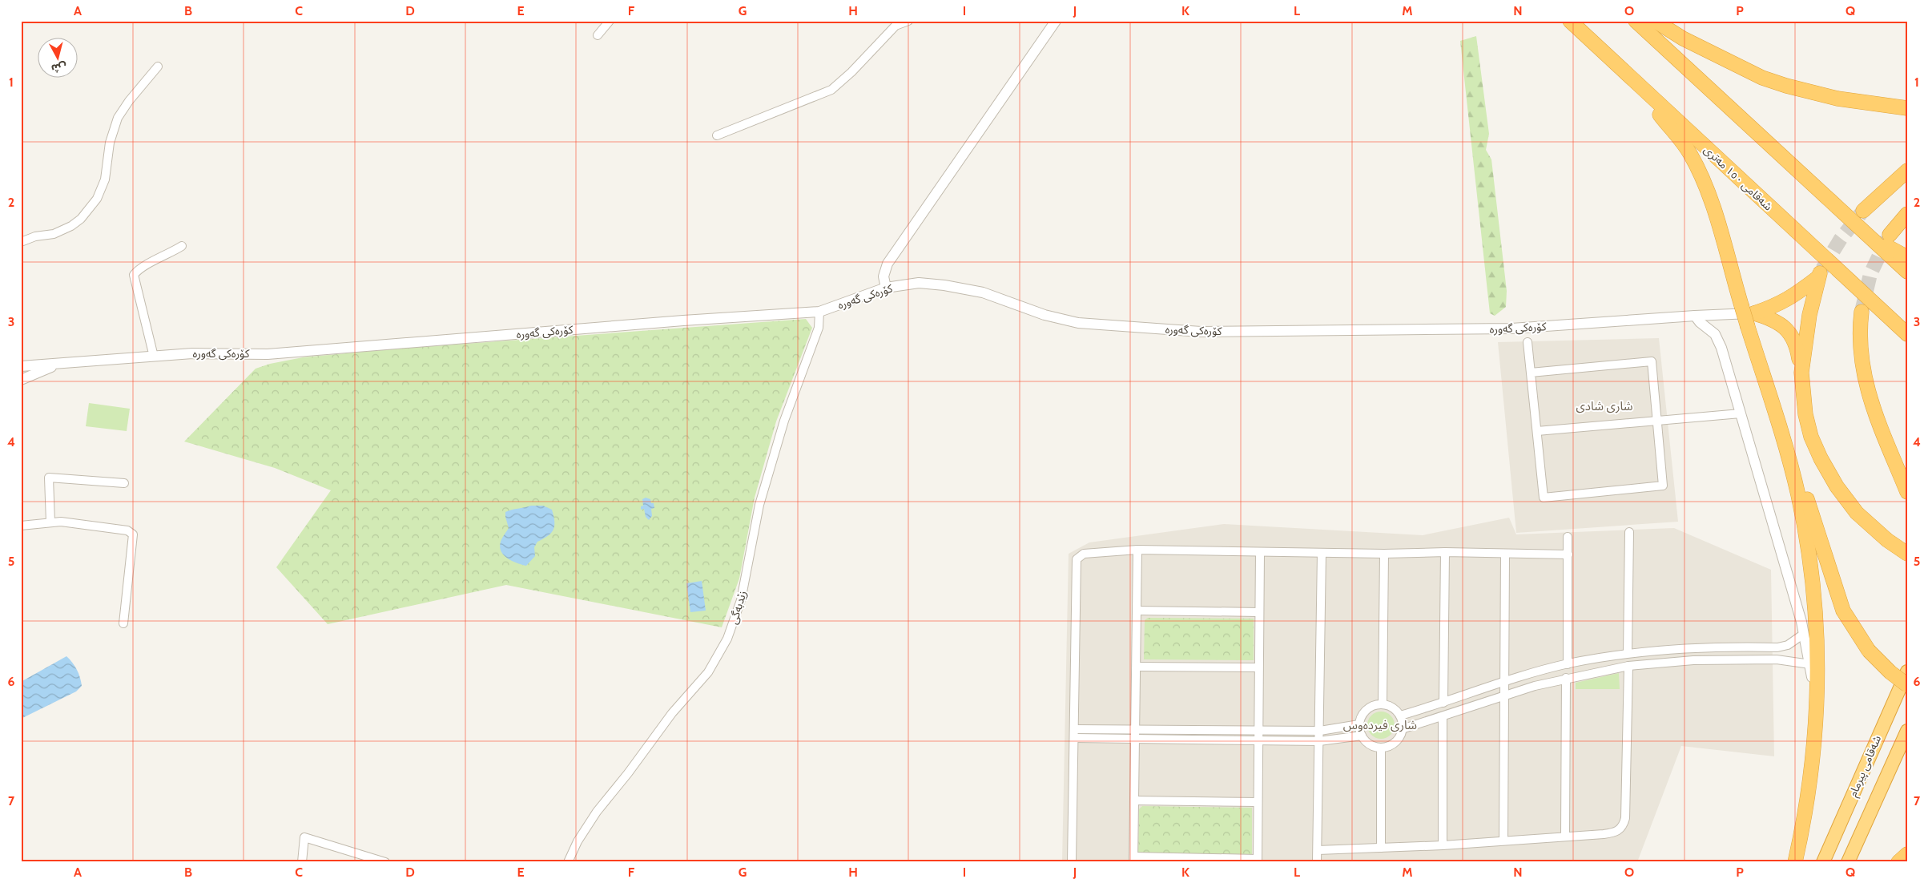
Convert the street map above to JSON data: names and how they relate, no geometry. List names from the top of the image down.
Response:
{
  "streets": {
    "highway": ["شەقامی ١٥٠ مەتری", "شەقامی پیرمام"],
    "street": ["کۆرەکی گەورە", "زێدبەگی"]
  },
  "crossings": [
    ["کۆرەکی گەورە", "زێدبەگی"]
  ],
  "districts": ["شاری شادی", "شاری فیردەوس"],
  "north": "bottom",
  "grid": {
    "columns": [
      "A",
      "B",
      "C",
      "D",
      "E",
      "F",
      "G",
      "H",
      "I",
      "J",
      "K",
      "L",
      "M",
      "N",
      "O",
      "P",
      "Q"
    ],
    "rows": [
      "1",
      "2",
      "3",
      "4",
      "5",
      "6",
      "7"
    ]
  }
}
